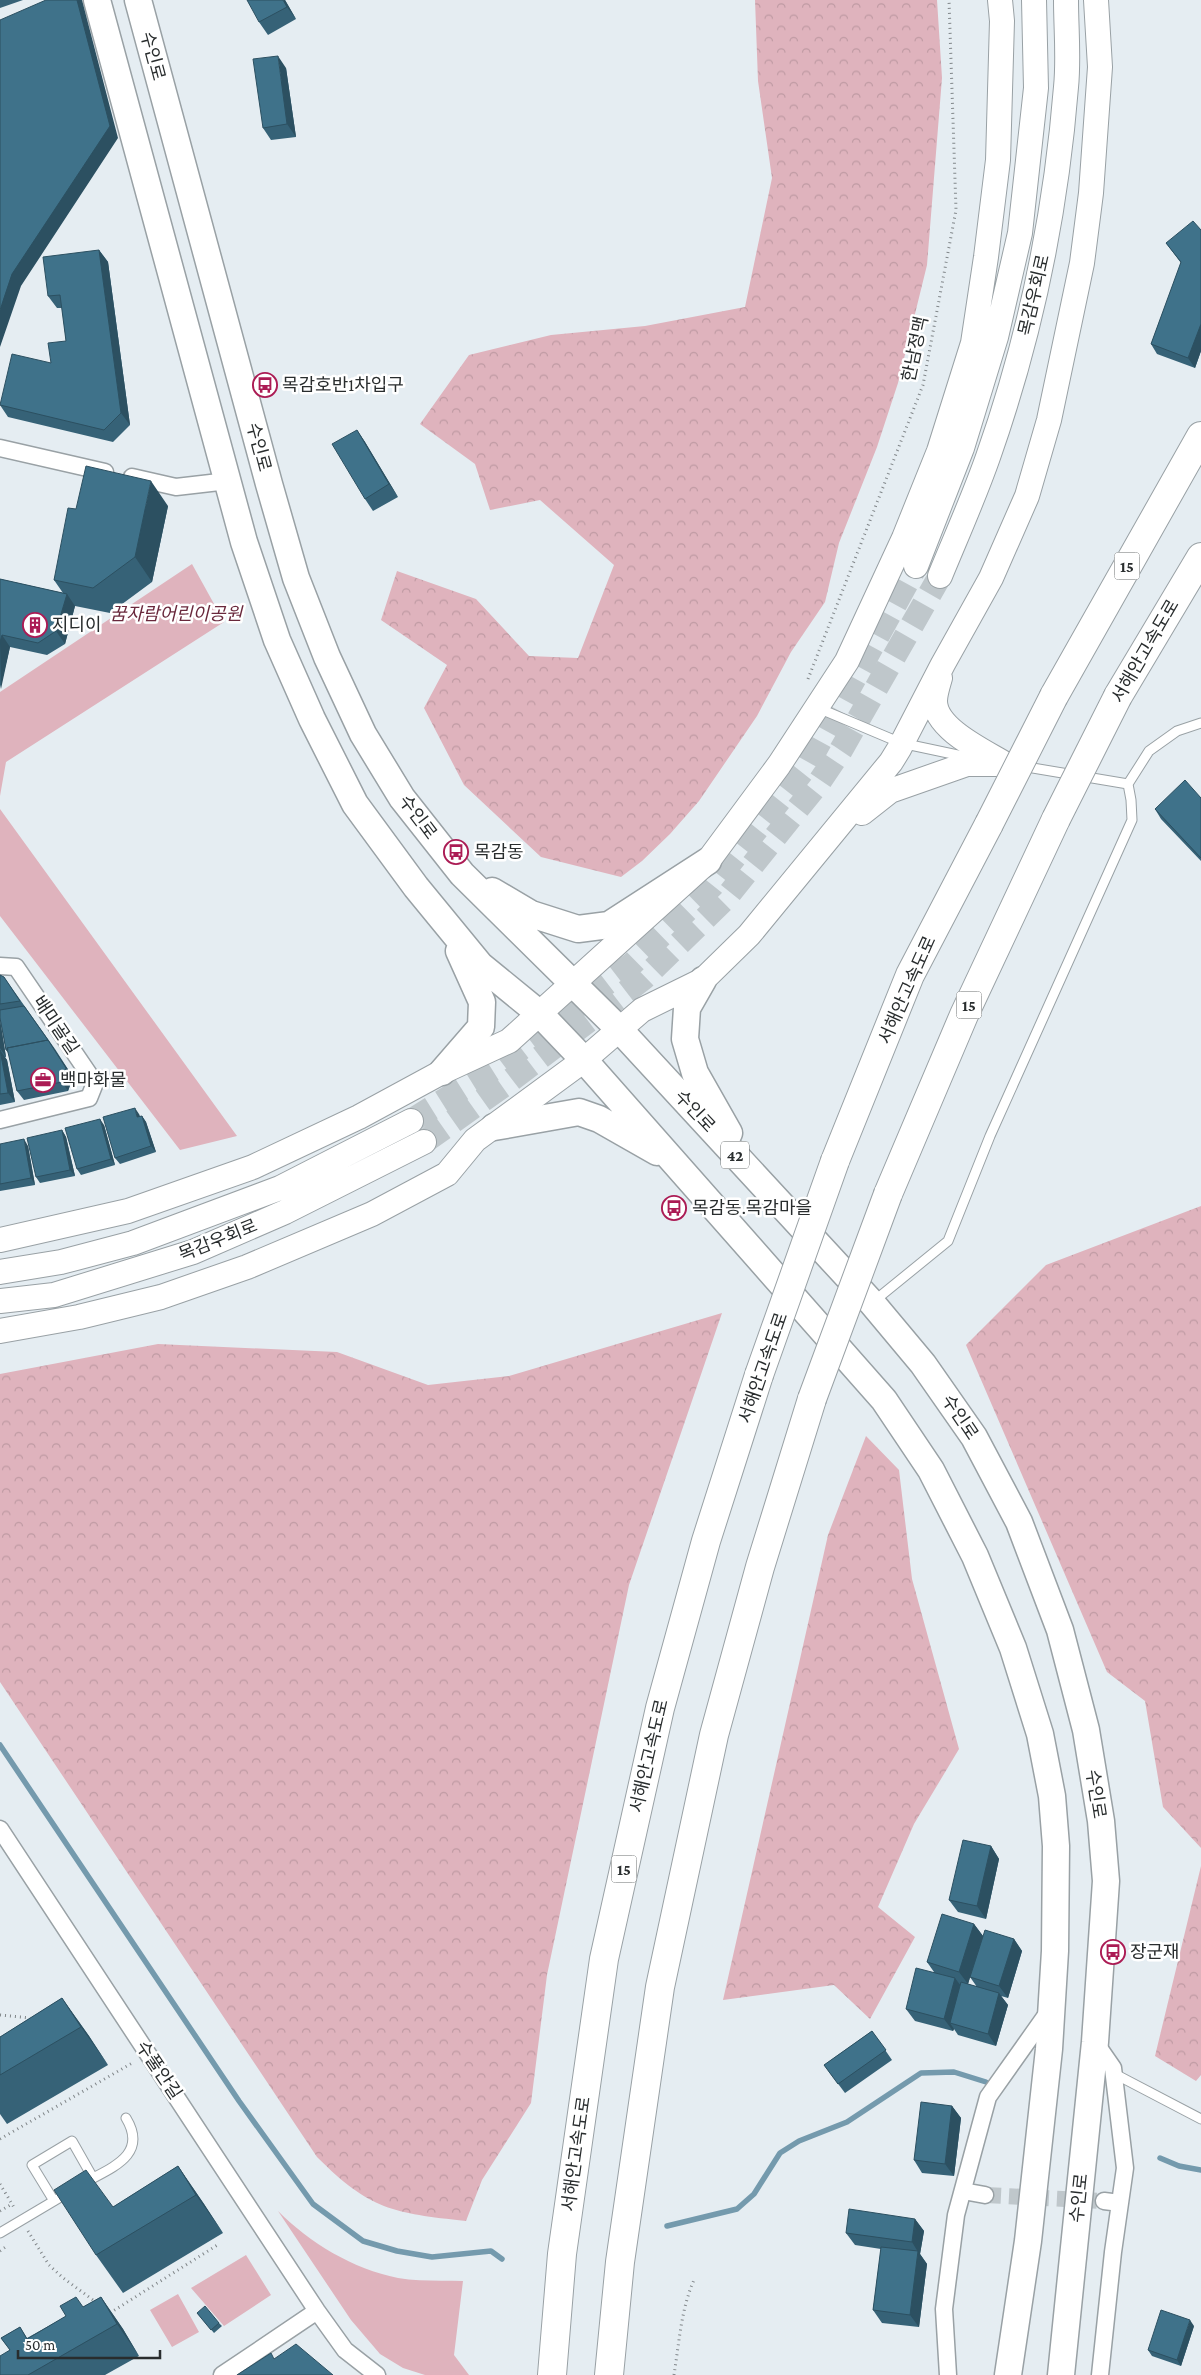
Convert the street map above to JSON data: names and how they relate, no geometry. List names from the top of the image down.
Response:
{
  "streets": {
    "highway": ["15", "서해안고속도로"],
    "main road": ["수인로", "목감우회로", "42"],
    "street": ["배미골길", "수풀안길"],
    "path": ["한남정맥"]
  },
  "parks": ["꿈자람어린이공원"],
  "places": {
    "bus stop": [
      "목감호반1차입구",
      "목감동",
      "목감동.목감마을",
      "장군재"
    ],
    "building": ["지디이"],
    "office": ["백마화물"]
  },
  "scale_bar": "50 m"
}
